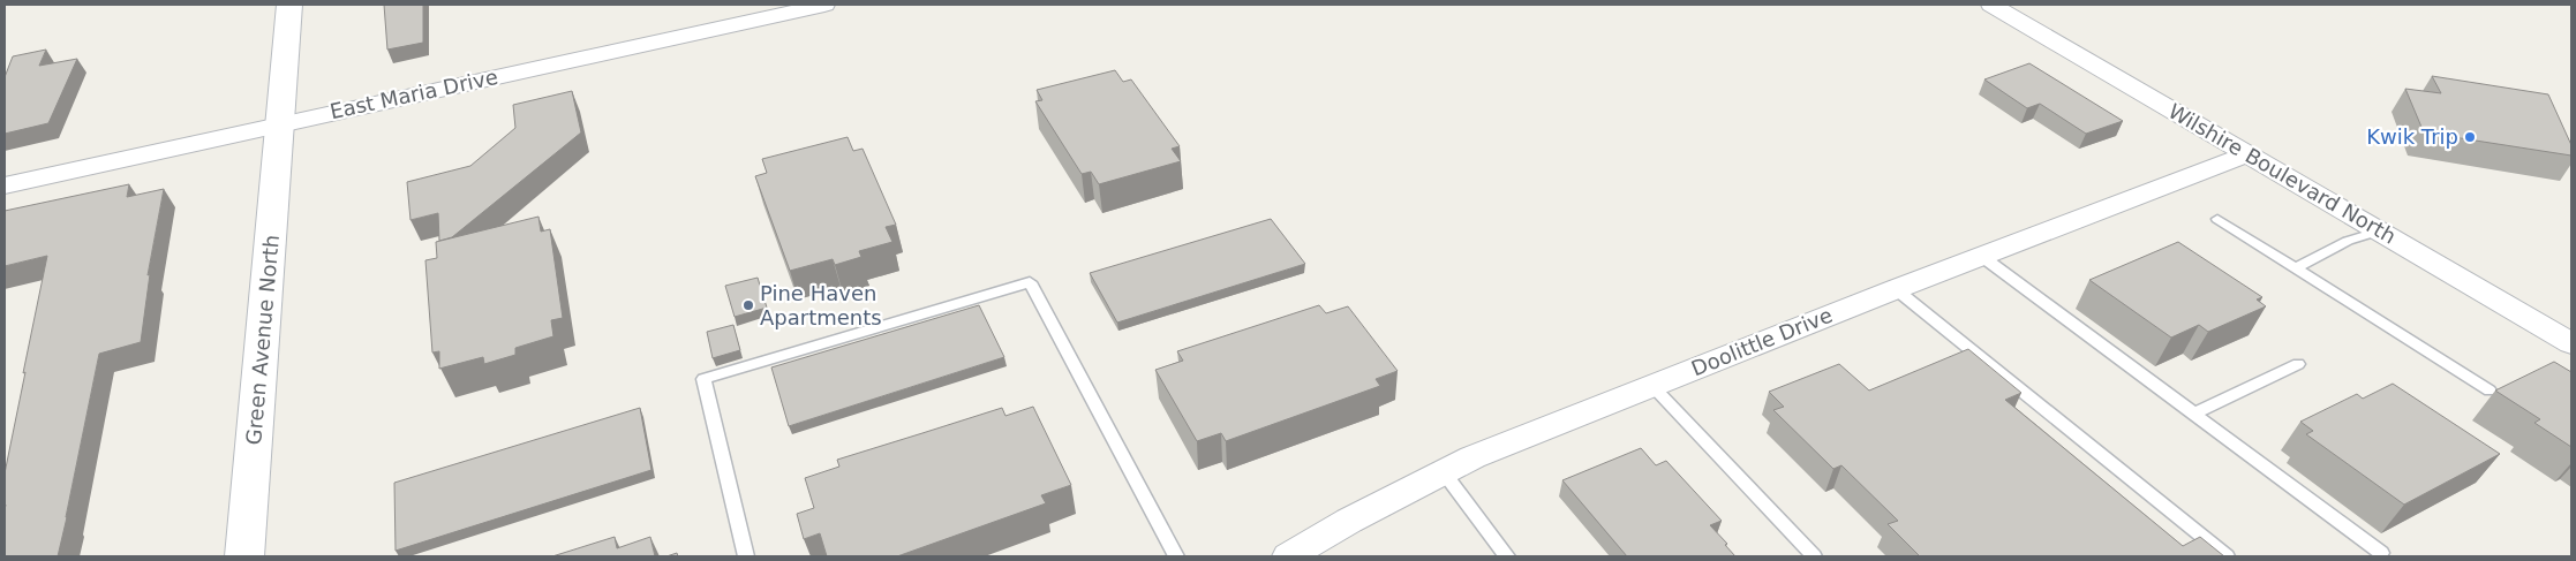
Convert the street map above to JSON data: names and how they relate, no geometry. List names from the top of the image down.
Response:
{
  "streets": {
    "street": [
      "East Maria Drive",
      "Wilshire Boulevard North",
      "Green Avenue North",
      "Doolittle Drive"
    ]
  },
  "crossings": [
    ["East Maria Drive", "Green Avenue North"],
    ["Wilshire Boulevard North", "Doolittle Drive"]
  ],
  "places": ["Kwik Trip", "Pine Haven Apartments"]
}
